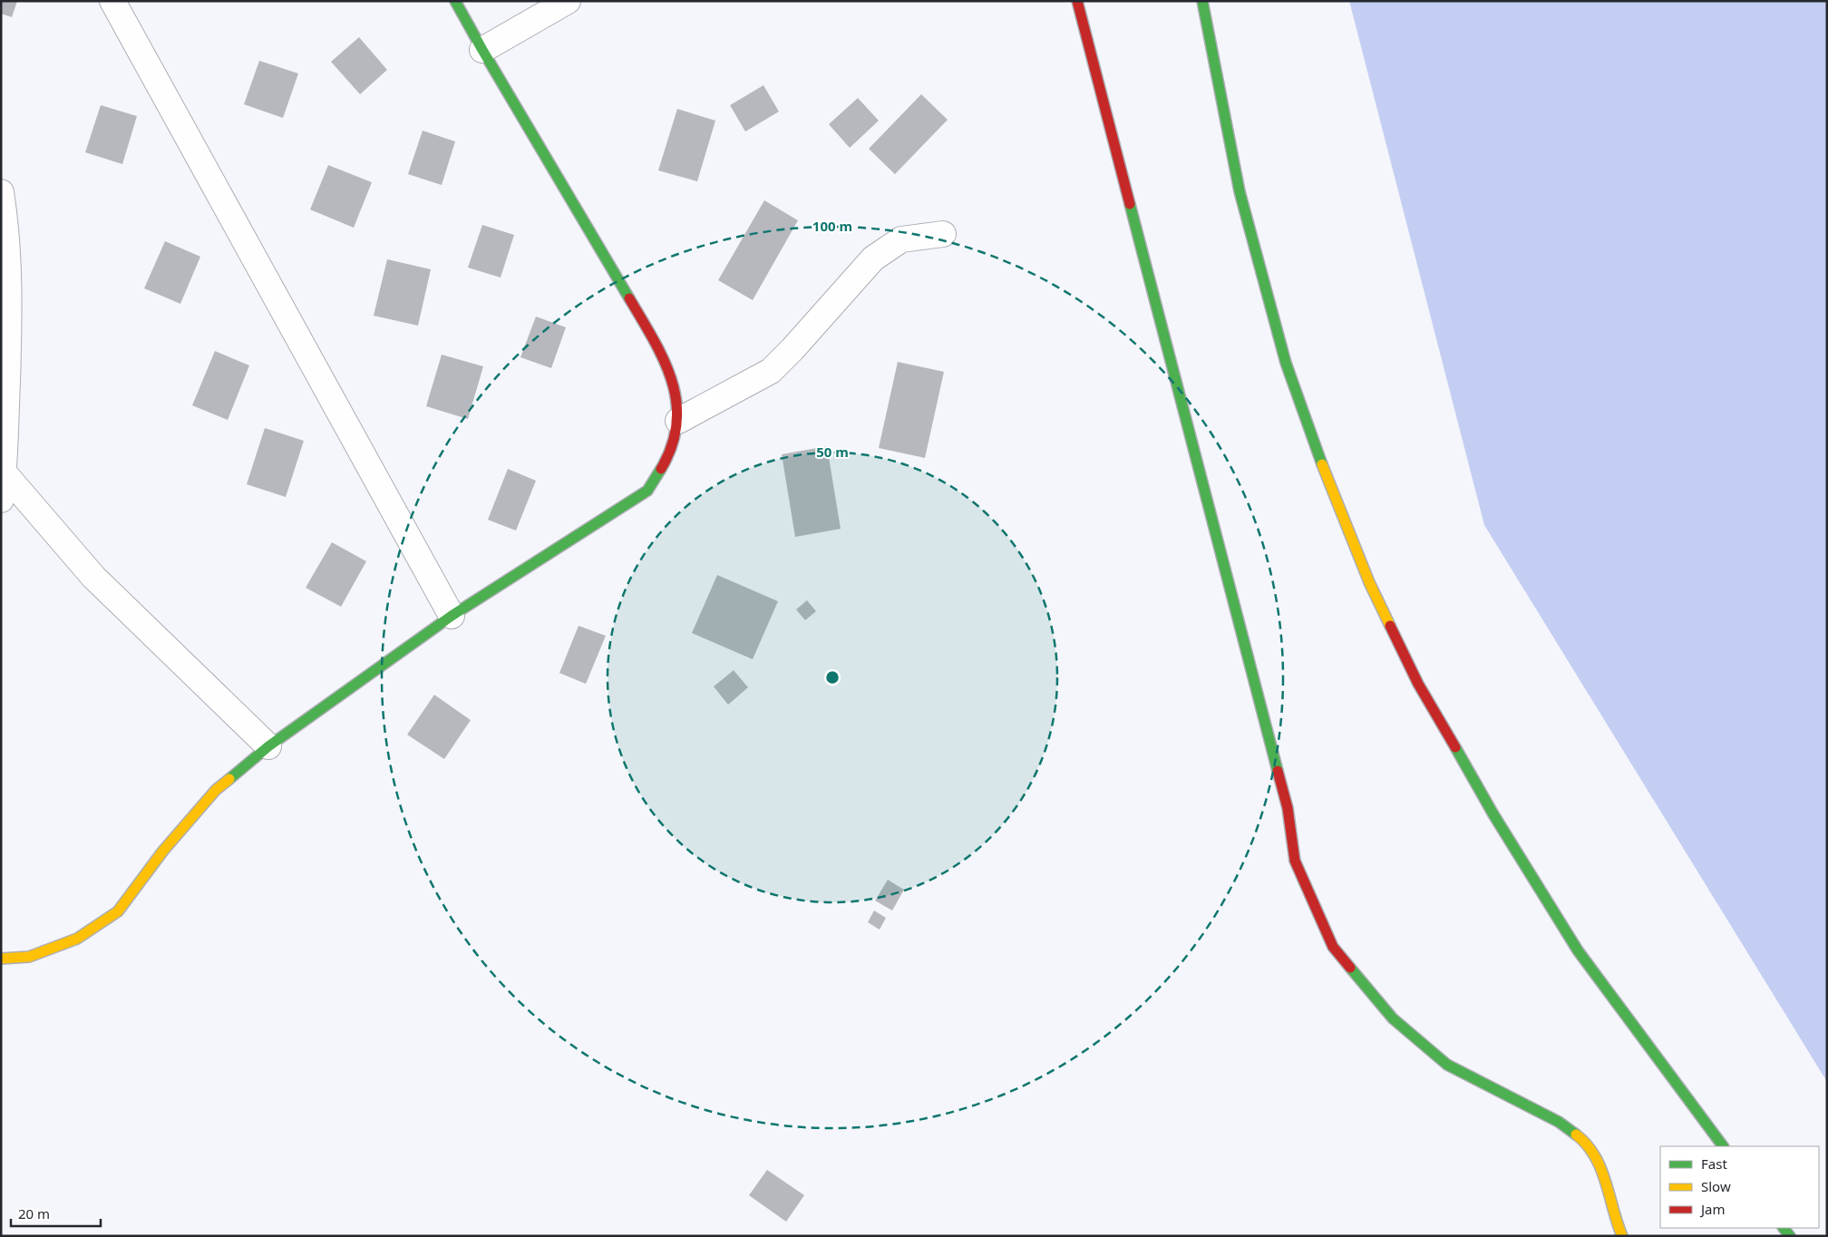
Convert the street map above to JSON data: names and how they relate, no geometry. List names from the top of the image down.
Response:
{
  "legend": ["Fast", "Slow", "Jam"],
  "scale_bar": "20 m",
  "rings": ["100 m", "50 m"]
}
